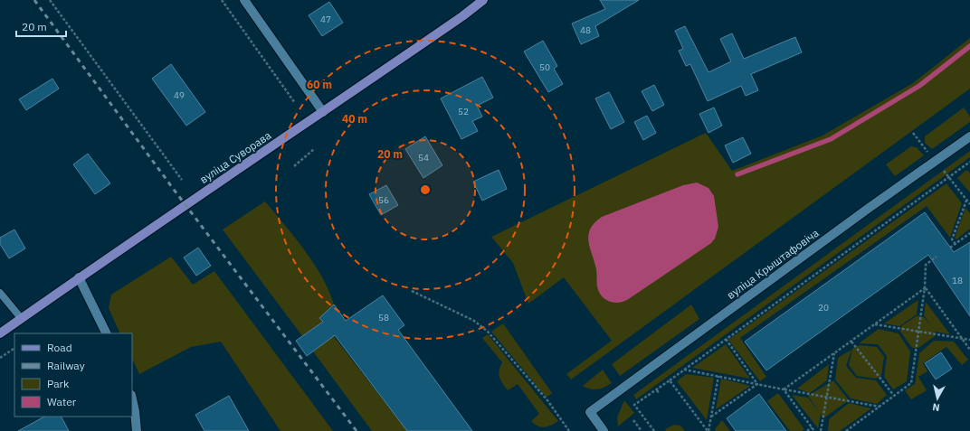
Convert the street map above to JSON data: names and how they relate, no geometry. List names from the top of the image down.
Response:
{
  "streets": {
    "main road": ["вуліца Суворава"],
    "street": ["вуліца Крыштафовіча"]
  },
  "house_numbers": [
    "47",
    "48",
    "50",
    "49",
    "52",
    "54",
    "56",
    "18",
    "20",
    "58"
  ],
  "legend": [
    "Road",
    "Railway",
    "Park",
    "Water"
  ],
  "scale_bar": "20 m",
  "north": "bottom",
  "rings": ["60 m", "40 m", "20 m"]
}
